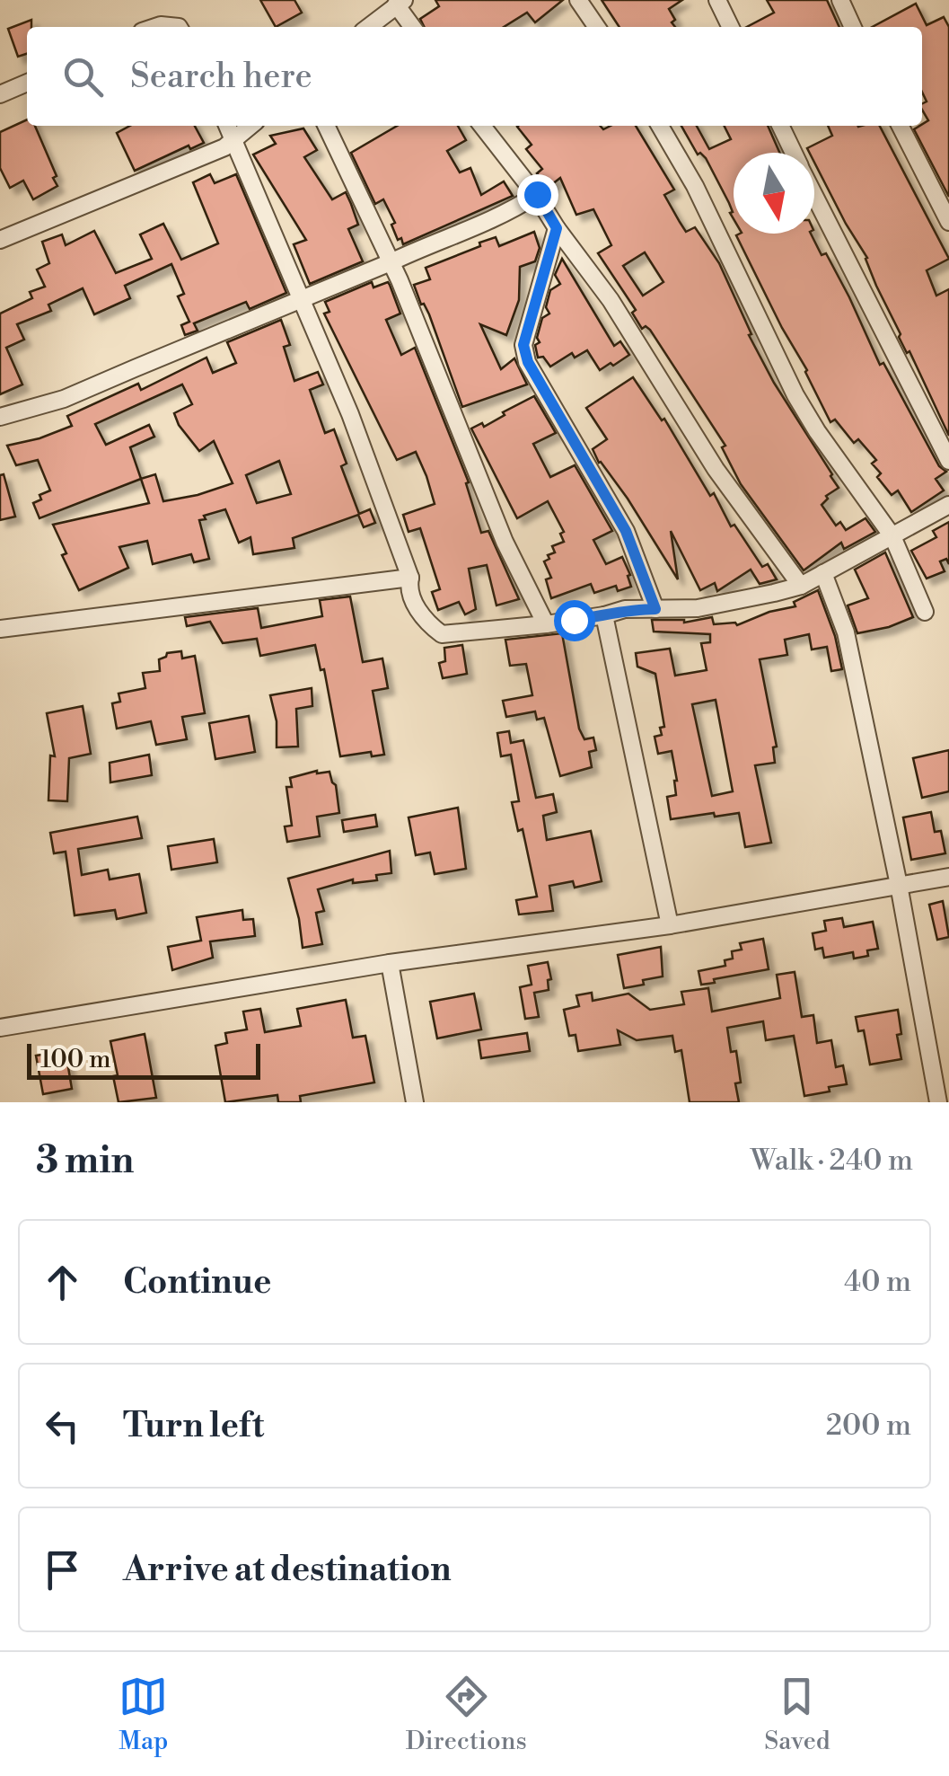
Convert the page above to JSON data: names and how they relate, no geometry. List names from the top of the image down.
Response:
{
  "scale_bar": "100 m",
  "north": "bottom",
  "page": {
    "search": "Search here",
    "scale": "100 m",
    "heading": ["3 min", "Walk · 240 m"],
    "list": [
      ["Continue", "40 m"],
      ["Turn left", "200 m"],
      "Arrive at destination"
    ],
    "nav": ["Map", "Directions", "Saved"]
  }
}
